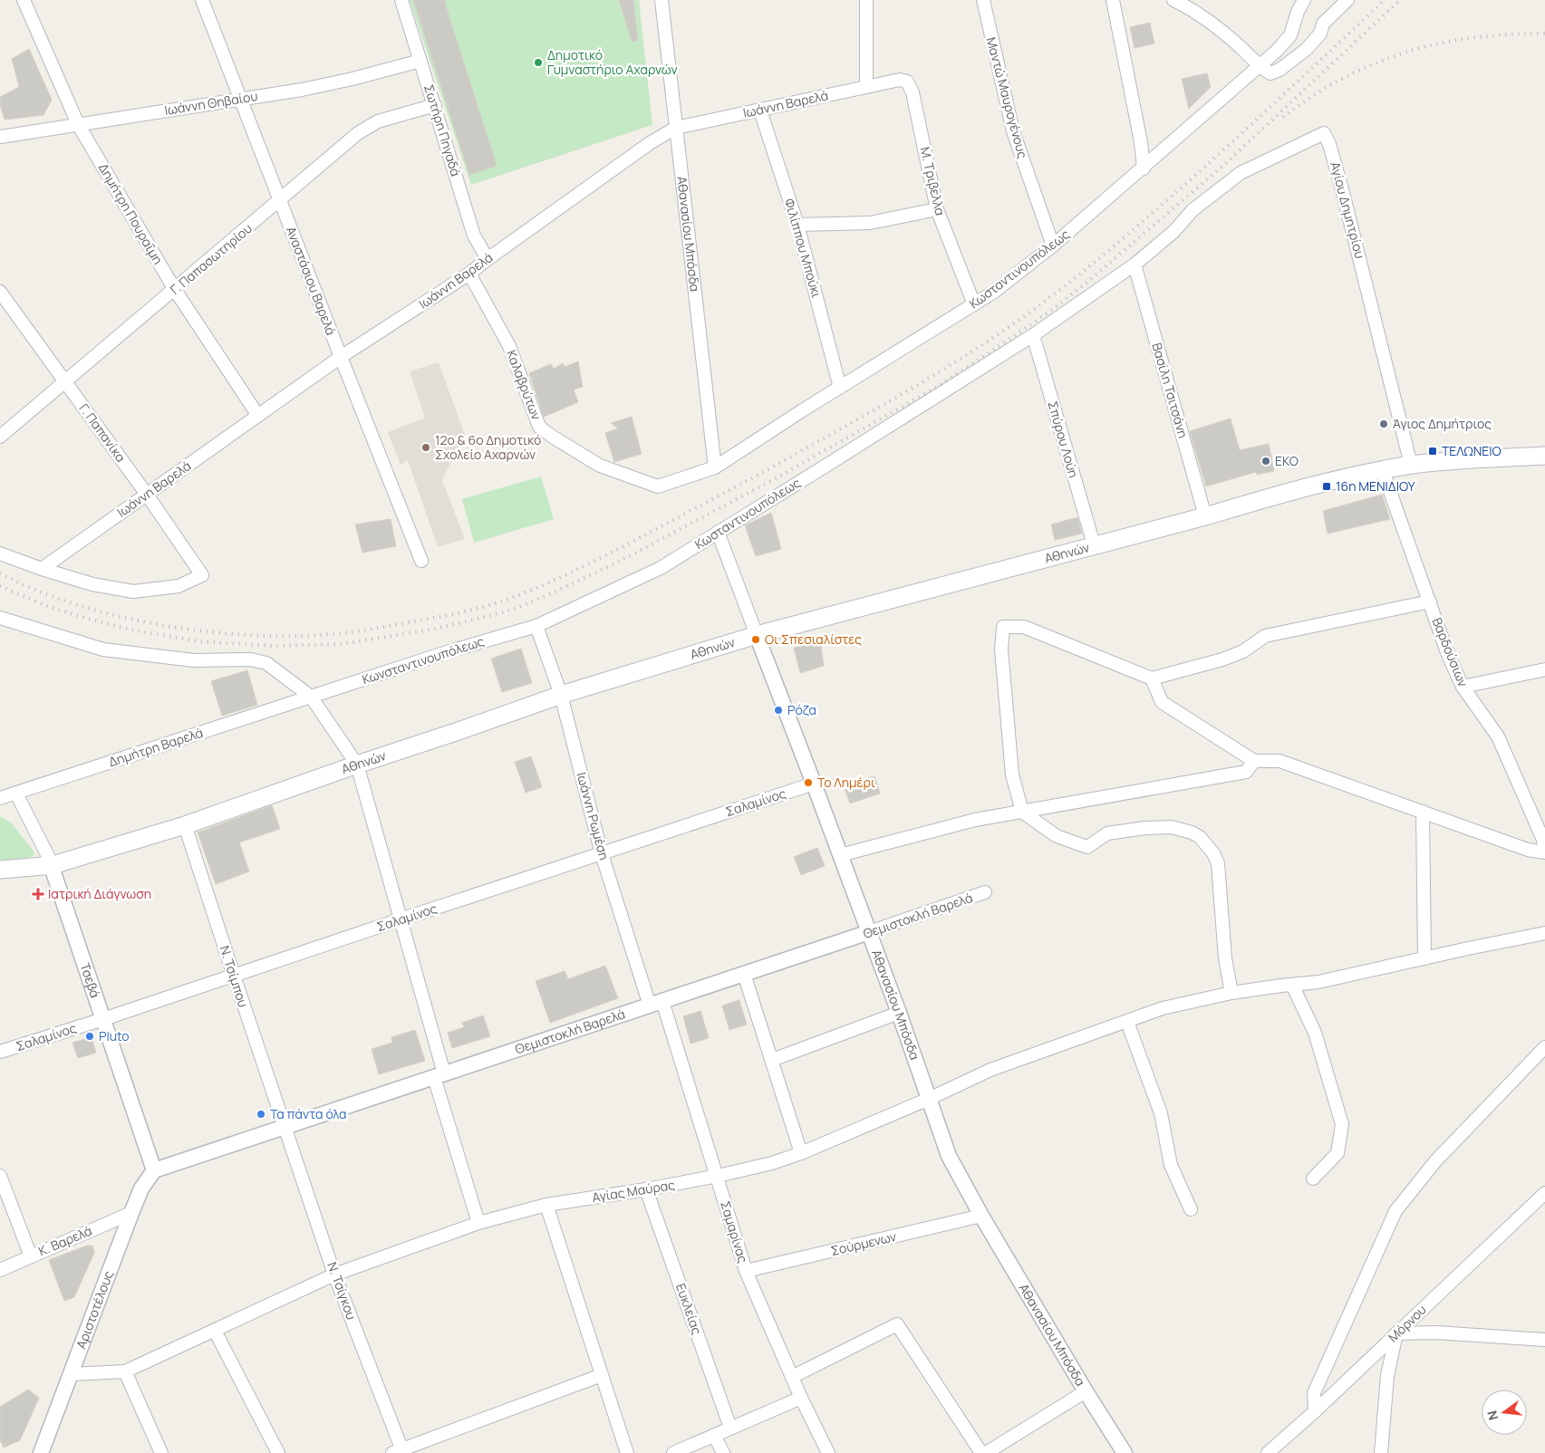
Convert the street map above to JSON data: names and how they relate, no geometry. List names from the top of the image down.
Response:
{
  "streets": {
    "main road": ["Αθηνών"],
    "street": [
      "Μαντώ Μαυρογένους",
      "Ιωάννη Θηβαίου",
      "Ιωάννη Βαρελά",
      "Σωτήρη Πηγαδά",
      "Μ. Τριβελλα",
      "Αγίου Δημητρίου",
      "Δημήτρη Πουραΐμη",
      "Αθανασίου Μπόσδα",
      "Φιλίππου Μπούκι",
      "Γ. Παπασωτηρίου",
      "Κωσταντινουπόλεως",
      "Αναστάσιου Βαρελά",
      "Καλαβρύτων",
      "Βασίλη Τσιτσάνη",
      "Γ. Παπανίκα",
      "Σπύρου Λούη",
      "Βαρδούσιων",
      "Κωνσταντινουπόλεως",
      "Δημήτρη Βαρελά",
      "Σαλαμίνος",
      "Ιωάννη Ρωμέση",
      "Θεμιστοκλή Βαρελά",
      "N. Τσίμπου",
      "Τσεβά",
      "Αγίας Μαύρας",
      "Σαμαρίνας",
      "Κ. Βαρελά",
      "Σούρμενων",
      "Ν. Τσίγκου",
      "Ευκλείας",
      "Αριστοτέλους",
      "Μόρνου"
    ]
  },
  "crossings": [
    ["Μαντώ Μαυρογένους", "Κωσταντινουπόλεως"],
    ["Ιωάννη Θηβαίου", "Σωτήρη Πηγαδά"],
    ["Ιωάννη Θηβαίου", "Δημήτρη Πουραΐμη"],
    ["Ιωάννη Θηβαίου", "Αναστάσιου Βαρελά"],
    ["Ιωάννη Βαρελά", "Σωτήρη Πηγαδά"],
    ["Ιωάννη Βαρελά", "Μ. Τριβελλα"],
    ["Ιωάννη Βαρελά", "Δημήτρη Πουραΐμη"],
    ["Ιωάννη Βαρελά", "Αθανασίου Μπόσδα"],
    ["Ιωάννη Βαρελά", "Φιλίππου Μπούκι"],
    ["Ιωάννη Βαρελά", "Αναστάσιου Βαρελά"],
    ["Ιωάννη Βαρελά", "Καλαβρύτων"],
    ["Ιωάννη Βαρελά", "Γ. Παπανίκα"],
    ["Σωτήρη Πηγαδά", "Γ. Παπασωτηρίου"],
    ["Μ. Τριβελλα", "Κωσταντινουπόλεως"],
    ["Αγίου Δημητρίου", "Κωσταντινουπόλεως"],
    ["Αγίου Δημητρίου", "Αθηνών"],
    ["Δημήτρη Πουραΐμη", "Γ. Παπασωτηρίου"],
    ["Αθανασίου Μπόσδα", "Κωσταντινουπόλεως"],
    ["Αθανασίου Μπόσδα", "Αθηνών"],
    ["Αθανασίου Μπόσδα", "Σαλαμίνος"],
    ["Αθανασίου Μπόσδα", "Θεμιστοκλή Βαρελά"],
    ["Αθανασίου Μπόσδα", "Αγίας Μαύρας"],
    ["Αθανασίου Μπόσδα", "Σούρμενων"],
    ["Φιλίππου Μπούκι", "Κωσταντινουπόλεως"],
    ["Γ. Παπασωτηρίου", "Αναστάσιου Βαρελά"],
    ["Γ. Παπασωτηρίου", "Γ. Παπανίκα"],
    ["Κωσταντινουπόλεως", "Καλαβρύτων"],
    ["Κωσταντινουπόλεως", "Βασίλη Τσιτσάνη"],
    ["Κωσταντινουπόλεως", "Σπύρου Λούη"],
    ["Κωσταντινουπόλεως", "Κωνσταντινουπόλεως"],
    ["Κωσταντινουπόλεως", "Ιωάννη Ρωμέση"],
    ["Βασίλη Τσιτσάνη", "Αθηνών"],
    ["Σπύρου Λούη", "Αθηνών"],
    ["Αθηνών", "Βαρδούσιων"],
    ["Αθηνών", "Ιωάννη Ρωμέση"],
    ["Αθηνών", "N. Τσίμπου"],
    ["Αθηνών", "Τσεβά"],
    ["Κωνσταντινουπόλεως", "Δημήτρη Βαρελά"],
    ["Κωνσταντινουπόλεως", "Ιωάννη Ρωμέση"],
    ["Δημήτρη Βαρελά", "Τσεβά"],
    ["Σαλαμίνος", "Ιωάννη Ρωμέση"],
    ["Σαλαμίνος", "N. Τσίμπου"],
    ["Σαλαμίνος", "Τσεβά"],
    ["Ιωάννη Ρωμέση", "Θεμιστοκλή Βαρελά"],
    ["Ιωάννη Ρωμέση", "Σαμαρίνας"],
    ["Θεμιστοκλή Βαρελά", "N. Τσίμπου"],
    ["Θεμιστοκλή Βαρελά", "Τσεβά"],
    ["Θεμιστοκλή Βαρελά", "Σαμαρίνας"],
    ["Θεμιστοκλή Βαρελά", "Ν. Τσίγκου"],
    ["Θεμιστοκλή Βαρελά", "Αριστοτέλους"],
    ["N. Τσίμπου", "Ν. Τσίγκου"],
    ["Τσεβά", "Αριστοτέλους"],
    ["Αγίας Μαύρας", "Σαμαρίνας"],
    ["Αγίας Μαύρας", "Ν. Τσίγκου"],
    ["Αγίας Μαύρας", "Ευκλείας"],
    ["Σαμαρίνας", "Σούρμενων"],
    ["Κ. Βαρελά", "Αριστοτέλους"]
  ],
  "places": {
    "other": [
      "Δημοτικό Γυμναστήριο Αχαρνών",
      "Άγιος Δημήτριος",
      "12ο & 6ο Δημοτικό Σχολείο Αχαρνών",
      "EKO",
      "Οι Σπεσιαλίστες",
      "Ρόζα",
      "Το Λημέρι",
      "Pluto",
      "Τα πάντα όλα"
    ],
    "transit": ["ΤΕΛΩΝΕΙΟ", "16η ΜΕΝΙΔΙΟΥ"],
    "health": ["Ιατρική Διάγνωση"]
  },
  "north": "left"
}
